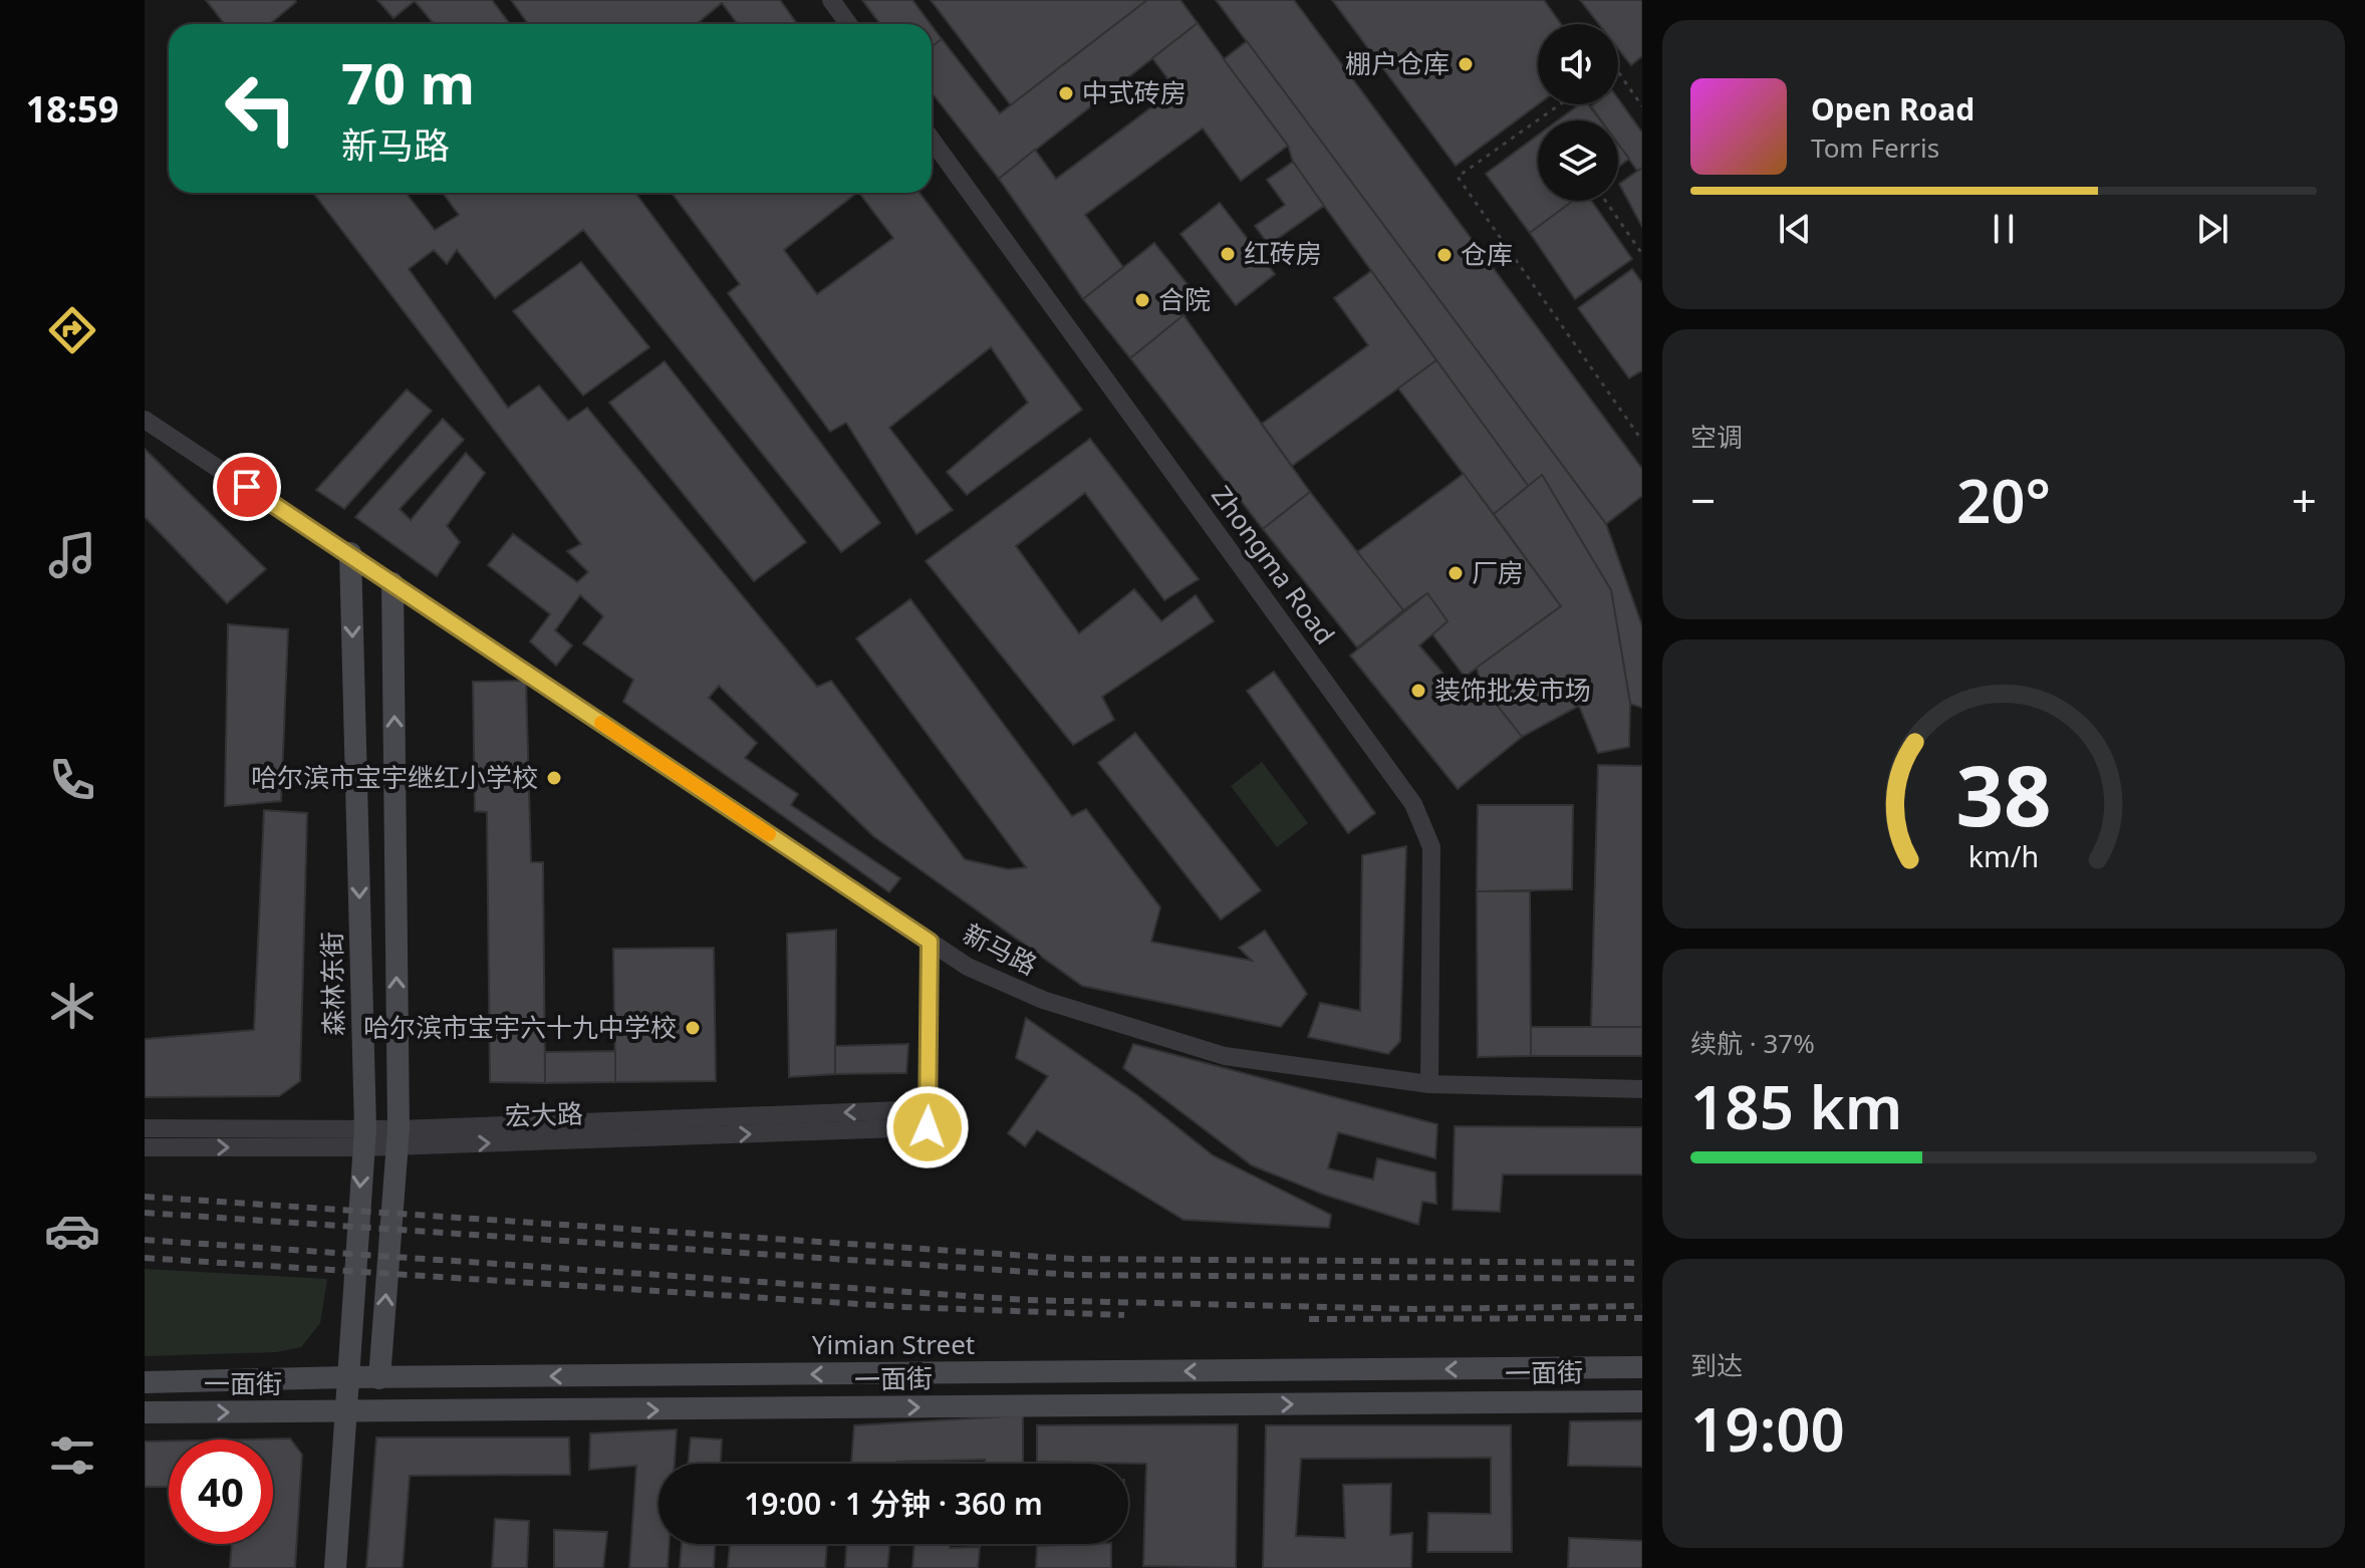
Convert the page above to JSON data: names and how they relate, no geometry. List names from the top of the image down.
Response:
{
  "streets": {
    "main road": ["森林东街", "Yimian Street", "一面街"],
    "street": ["Zhongma Road", "新马路", "宏大路"]
  },
  "crossings": [
    ["Zhongma Road", "新马路"],
    ["新马路", "森林东街"],
    ["新马路", "宏大路"],
    ["森林东街", "宏大路"],
    ["森林东街", "Yimian Street"],
    ["森林东街", "一面街"]
  ],
  "one_way": ["Yimian Street", "一面街"],
  "places": [
    "棚户仓库",
    "中式砖房",
    "红砖房",
    "仓库",
    "合院",
    "厂房",
    "装饰批发市场",
    "哈尔滨市宝宇继红小学校",
    "哈尔滨市宝宇六十九中学校"
  ],
  "page": {
    "tabs": "18:59",
    "turn": ["70 m", "新马路"],
    "song": ["Open Road", "Tom Ferris"],
    "tile": [
      "空调",
      ["续航 · 37%", "185 km"],
      ["到达", "19:00"]
    ],
    "heat": ["−", "20°", "+"],
    "limit": "40",
    "trip": "19:00 · 1 分钟 · 360 m",
    "gauge": ["38", "km/h"]
  }
}
